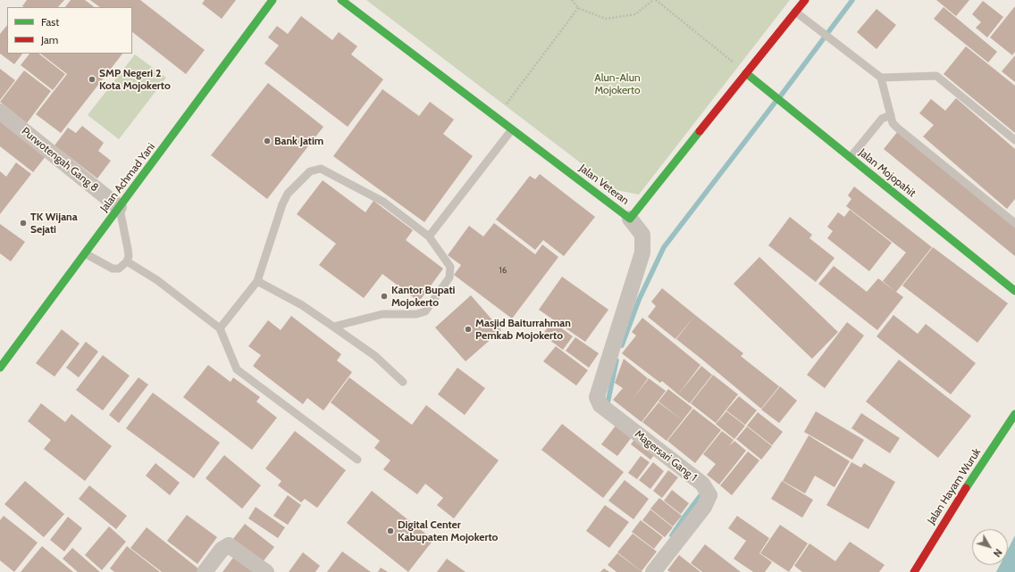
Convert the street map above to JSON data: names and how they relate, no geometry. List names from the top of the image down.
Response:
{
  "streets": {
    "street": [
      "Purwotengah Gang 8",
      "Jalan Mojopahit",
      "Jalan Achmad Yani",
      "Jalan Veteran",
      "Magersari Gang 1",
      "Jalan Hayam Wuruk"
    ]
  },
  "crossings": [
    ["Purwotengah Gang 8", "Jalan Achmad Yani"],
    ["Jalan Mojopahit", "Jalan Veteran"],
    ["Jalan Veteran", "Magersari Gang 1"]
  ],
  "parks": ["Alun-Alun Mojokerto"],
  "places": [
    "SMP Negeri 2 Kota Mojokerto",
    "Bank Jatim",
    "TK Wijana Sejati",
    "Kantor Bupati Mojokerto",
    "Masjid Baiturrahman Pemkab Mojokerto",
    "Digital Center Kabupaten Mojokerto"
  ],
  "house_numbers": ["16"],
  "legend": ["Fast", "Jam"],
  "north": "bottom right"
}
